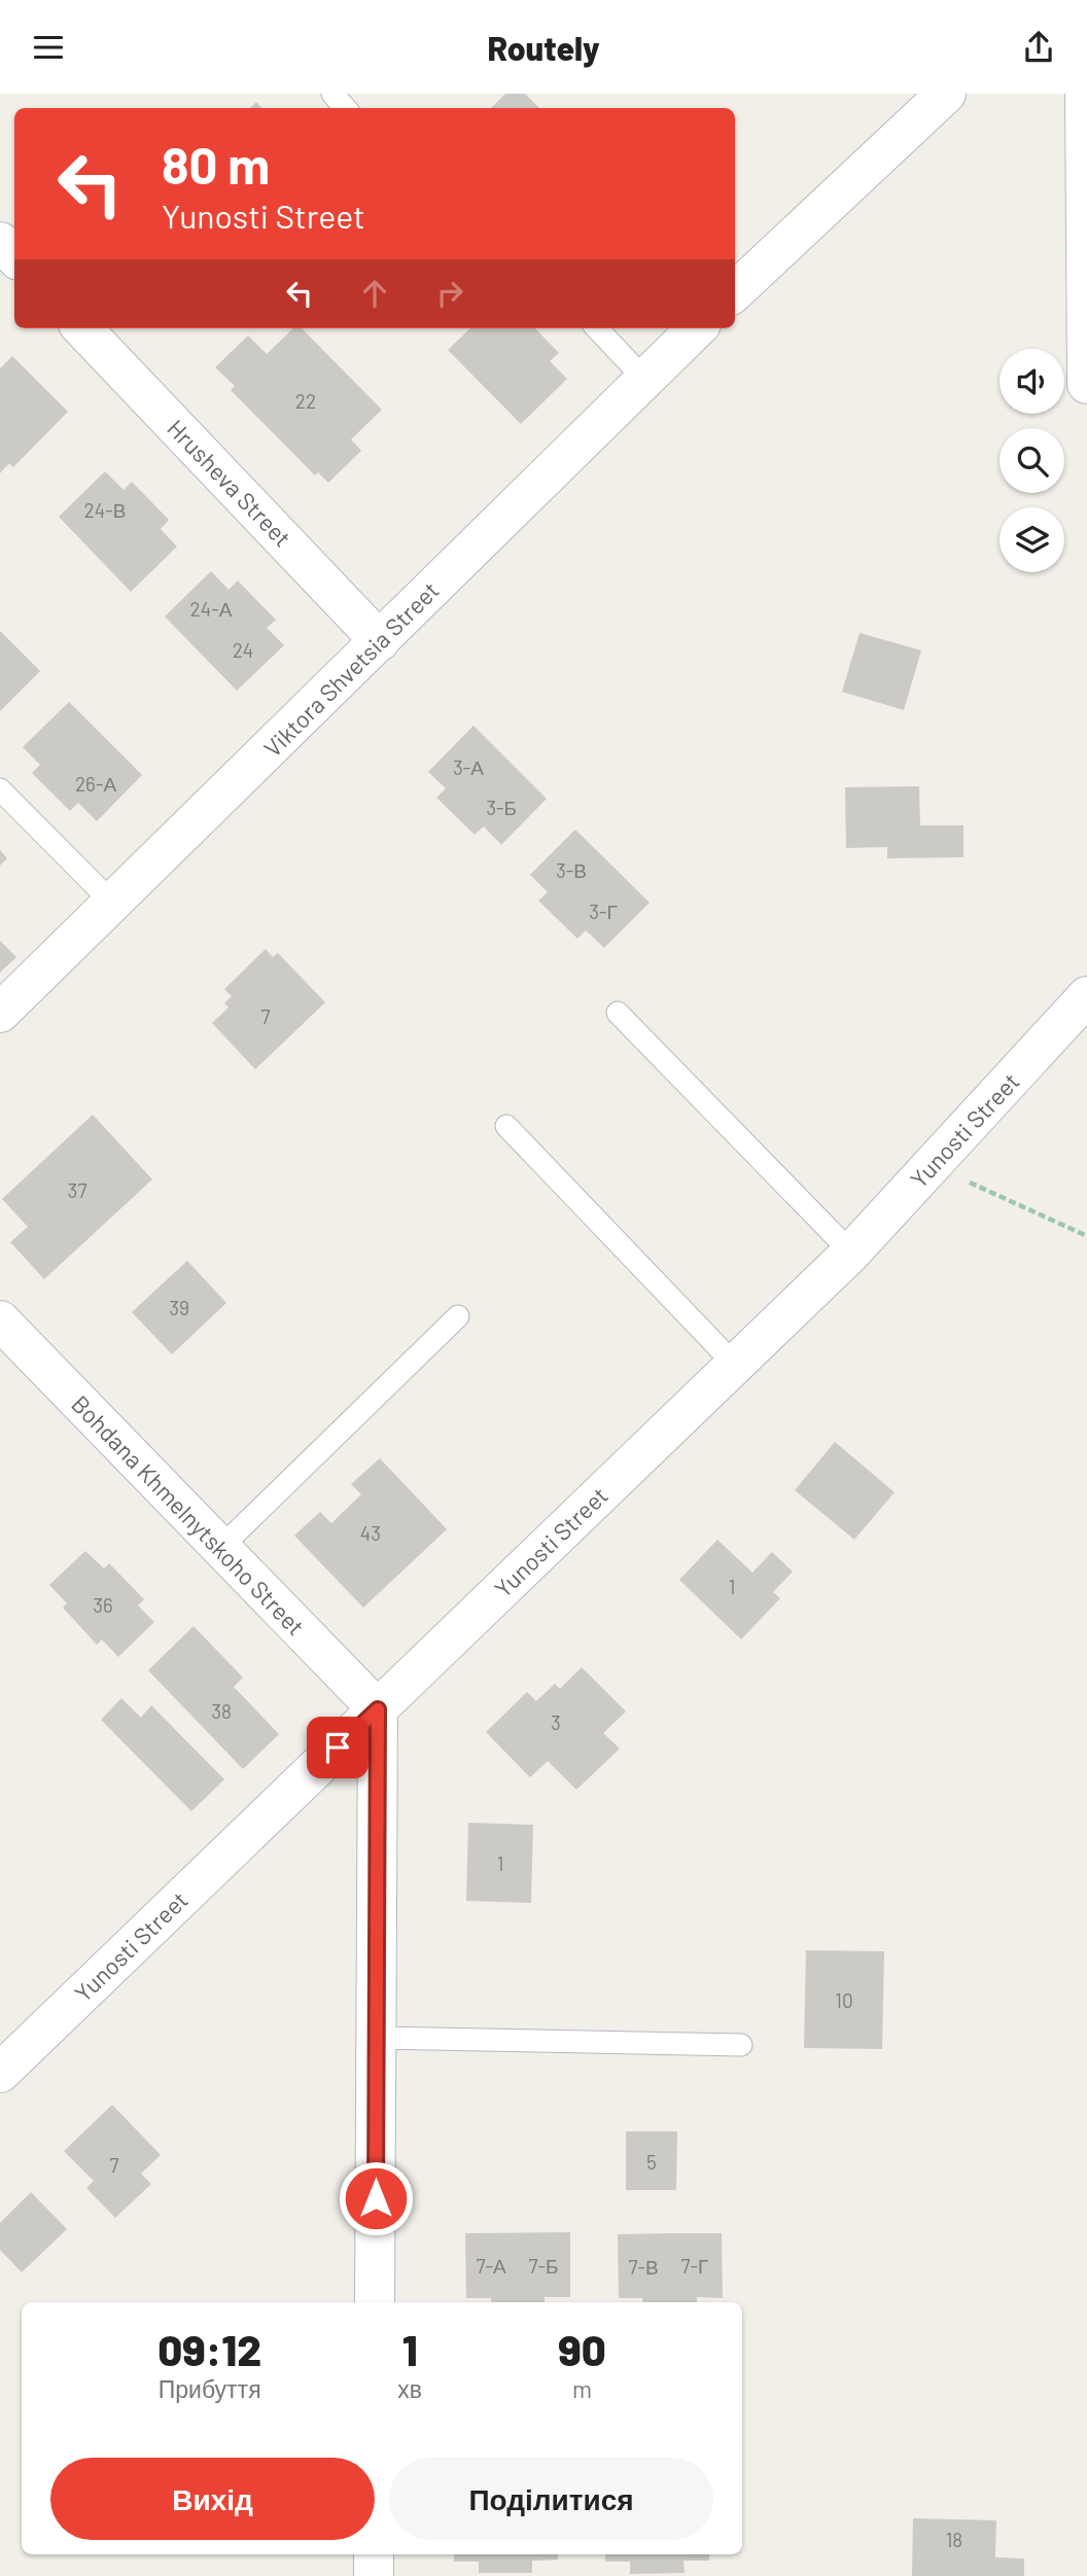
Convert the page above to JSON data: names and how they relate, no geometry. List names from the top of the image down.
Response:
{
  "streets": {
    "street": [
      "Hrusheva Street",
      "Viktora Shvetsia Street",
      "Yunosti Street",
      "Bohdana Khmelnytskoho Street"
    ]
  },
  "crossings": [
    ["Hrusheva Street", "Viktora Shvetsia Street"],
    ["Yunosti Street", "Bohdana Khmelnytskoho Street"]
  ],
  "house_numbers": [
    "22",
    "24-В",
    "24-А",
    "24",
    "3-А",
    "26-А",
    "3-Б",
    "3-В",
    "3-Г",
    "7",
    "37",
    "39",
    "43",
    "1",
    "36",
    "38",
    "3",
    "1",
    "10",
    "5",
    "7",
    "7-А",
    "7-Б",
    "7-Г",
    "7-В",
    "18"
  ],
  "page": {
    "header": "Routely",
    "turn": ["80 m", "Yunosti Street"],
    "eta": [
      "09:12",
      "Прибуття",
      "1",
      "хв",
      "90",
      "m"
    ],
    "buttons": ["Вихід", "Поділитися"]
  }
}
